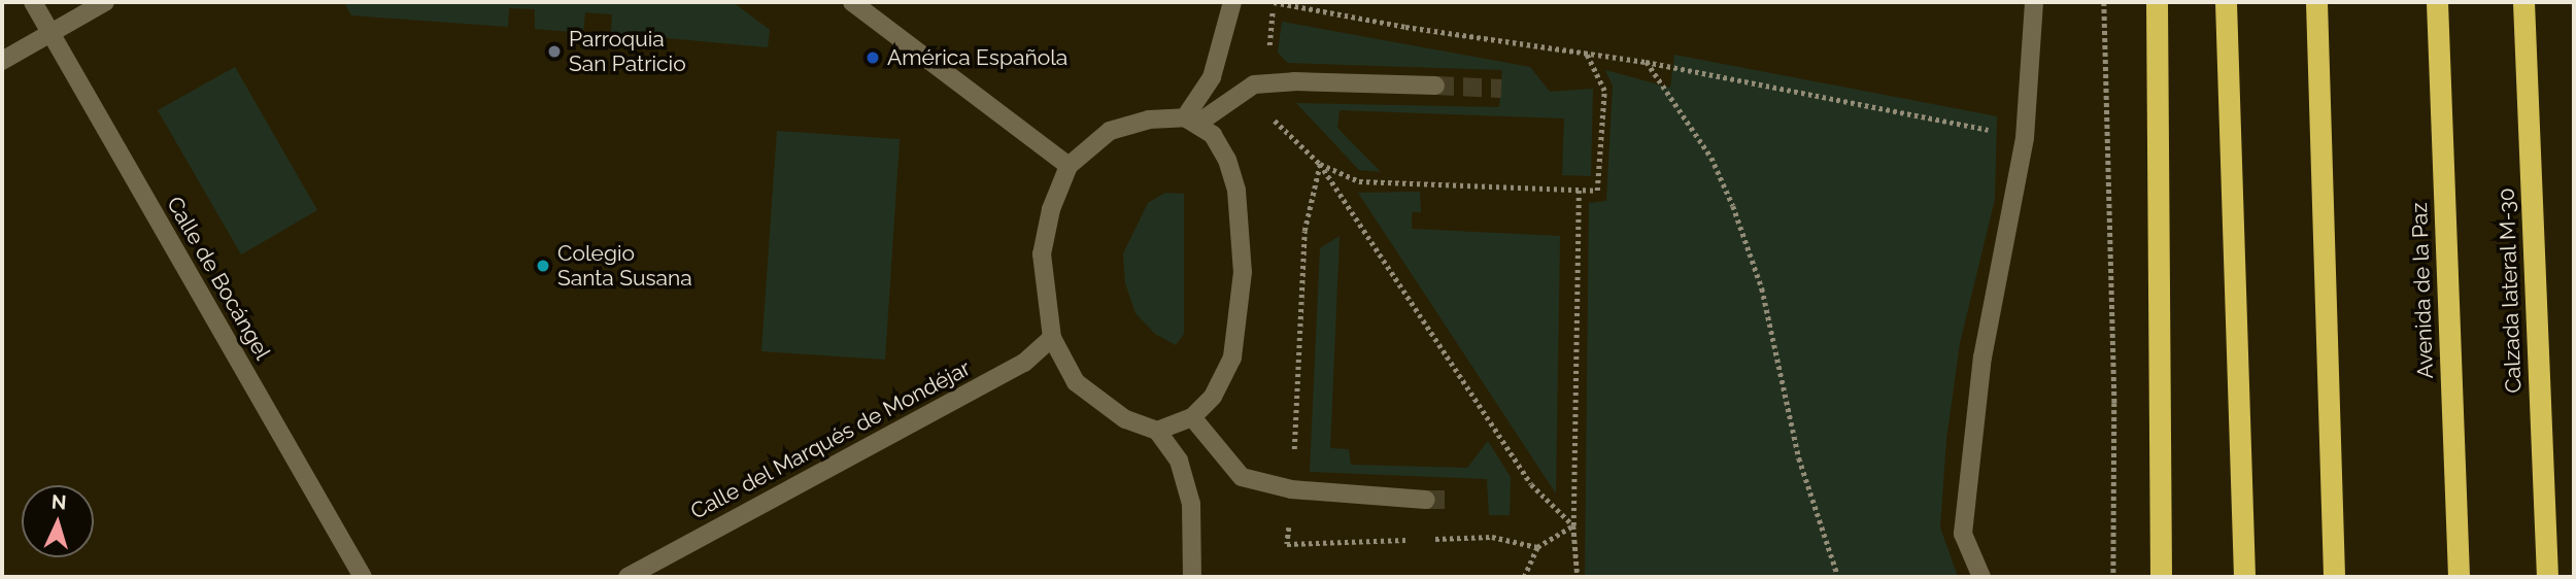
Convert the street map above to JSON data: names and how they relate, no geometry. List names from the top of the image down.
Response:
{
  "streets": {
    "highway": ["Avenida de la Paz", "Calzada lateral M-30"],
    "street": ["Calle de Bocángel", "Calle del Marqués de Mondéjar"]
  },
  "places": ["Parroquia San Patricio", "América Española", "Colegio Santa Susana"],
  "north": "top"
}
